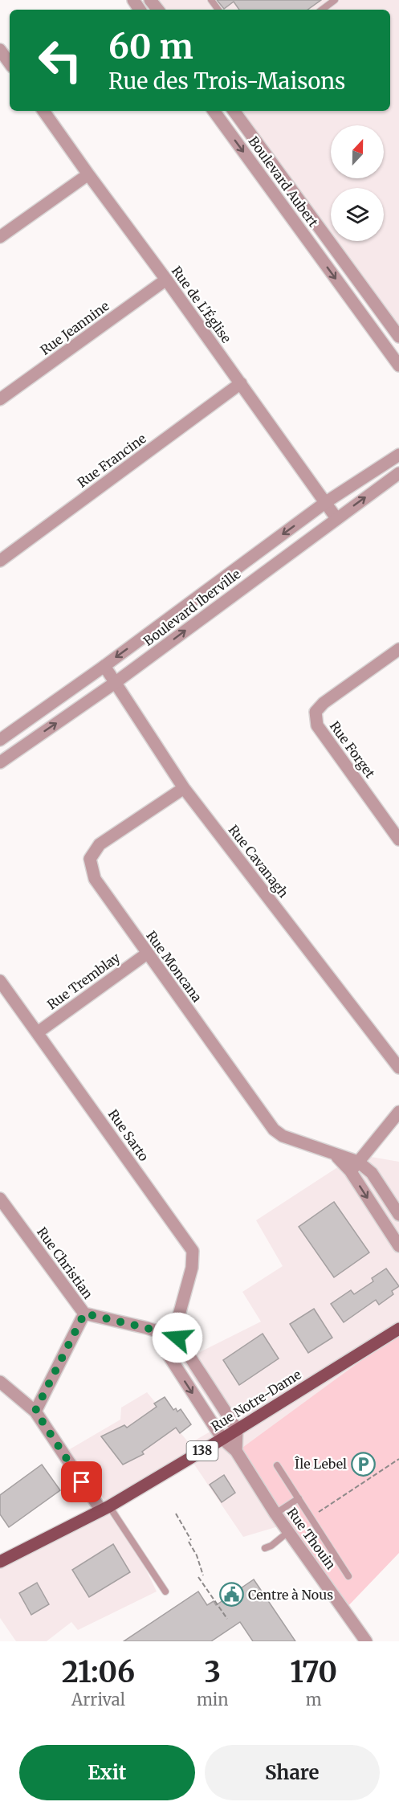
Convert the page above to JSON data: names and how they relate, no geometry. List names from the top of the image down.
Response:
{
  "streets": {
    "main road": ["Rue Notre-Dame", "138"],
    "street": [
      "Boulevard Aubert",
      "Rue de L'Église",
      "Rue Jeannine",
      "Rue Francine",
      "Boulevard Iberville",
      "Rue Forget",
      "Rue Cavanagh",
      "Rue Moncana",
      "Rue Tremblay",
      "Rue Sarto",
      "Rue Christian",
      "Rue Thouin"
    ]
  },
  "crossings": [
    ["Rue de L'Église", "Rue Jeannine"],
    ["Rue de L'Église", "Rue Francine"],
    ["Rue de L'Église", "Boulevard Iberville"],
    ["Boulevard Iberville", "Rue Cavanagh"],
    ["Rue Cavanagh", "Rue Moncana"],
    ["Rue Moncana", "Rue Tremblay"],
    ["Rue Tremblay", "Rue Sarto"],
    ["Rue Sarto", "Rue Christian"],
    ["Rue Notre-Dame", "Rue Thouin"]
  ],
  "places": {
    "parking": ["Île Lebel"],
    "public building": ["Centre à Nous"]
  },
  "north": "top",
  "page": {
    "turn": ["60 m", "Rue des Trois-Maisons"],
    "eta": [
      "21:06",
      "Arrival",
      "3",
      "min",
      "170",
      "m"
    ],
    "buttons": ["Exit", "Share"]
  }
}
